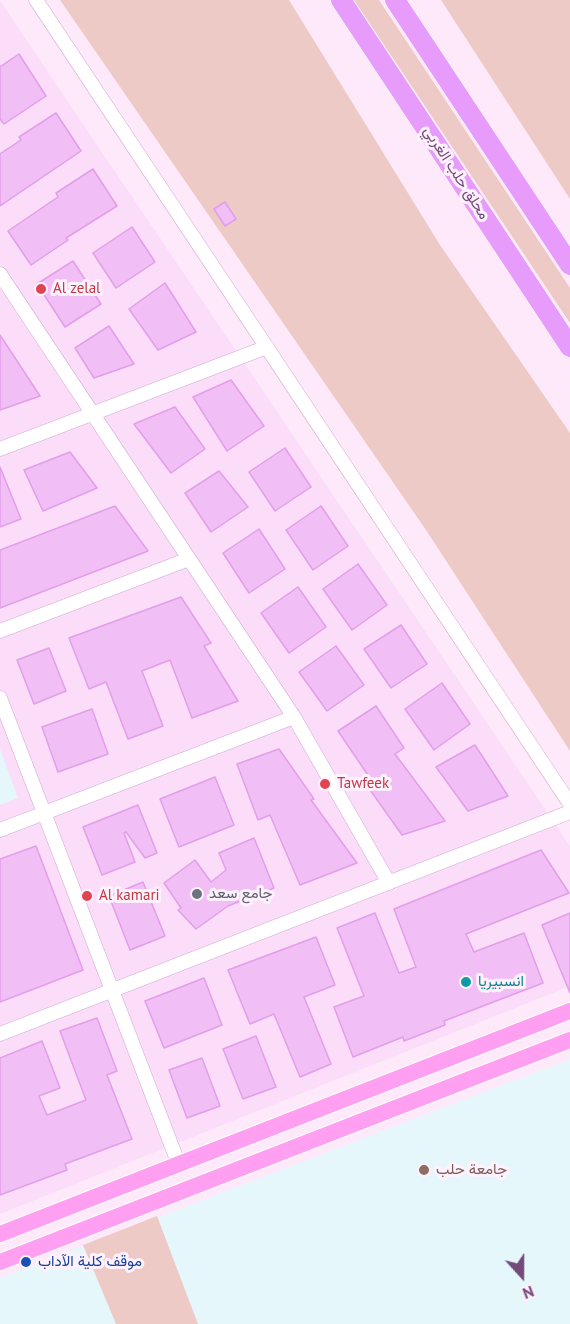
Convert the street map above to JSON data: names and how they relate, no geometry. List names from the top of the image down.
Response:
{
  "streets": {
    "highway": ["محلق حلب الغربي"]
  },
  "places": [
    "Al zelal",
    "Tawfeek",
    "جامع سعد",
    "Al kamari",
    "انسبيريا",
    "جامعة حلب",
    "موقف كلية الآداب"
  ],
  "north": "bottom"
}
